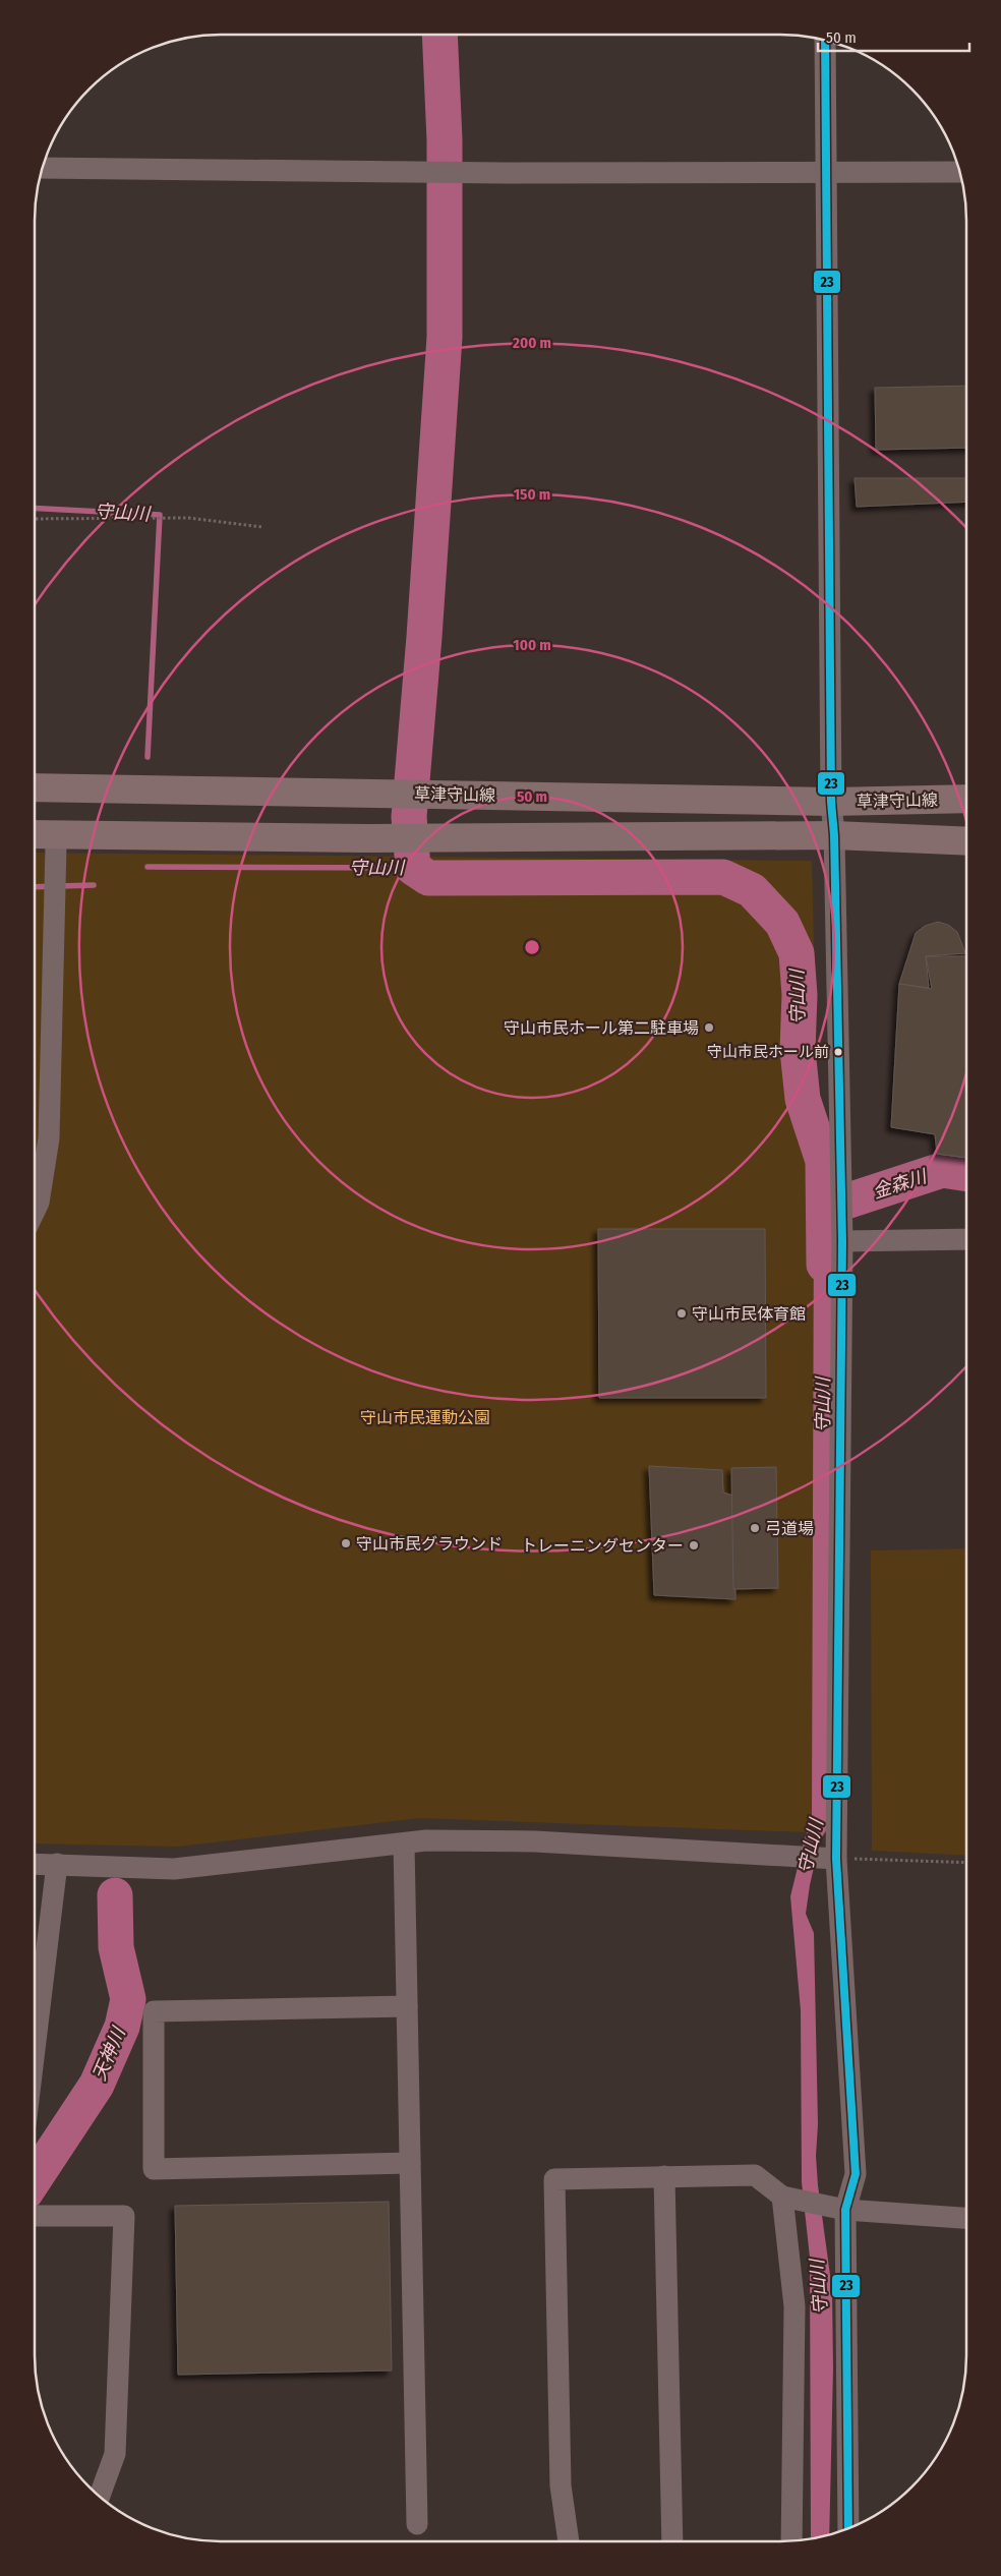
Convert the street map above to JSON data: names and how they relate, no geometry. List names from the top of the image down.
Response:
{
  "streets": {
    "main road": ["草津守山線"]
  },
  "water": ["守山川", "金森川", "天神川"],
  "parks": ["守山市民運動公園"],
  "places": [
    "守山市民ホール第二駐車場",
    "守山市民ホール前",
    "守山市民体育館",
    "弓道場",
    "守山市民グラウンド",
    "トレーニングセンター"
  ],
  "lines": ["transit line 23"],
  "scale_bar": "50 m",
  "rings": [
    "200 m",
    "150 m",
    "100 m",
    "50 m"
  ]
}
